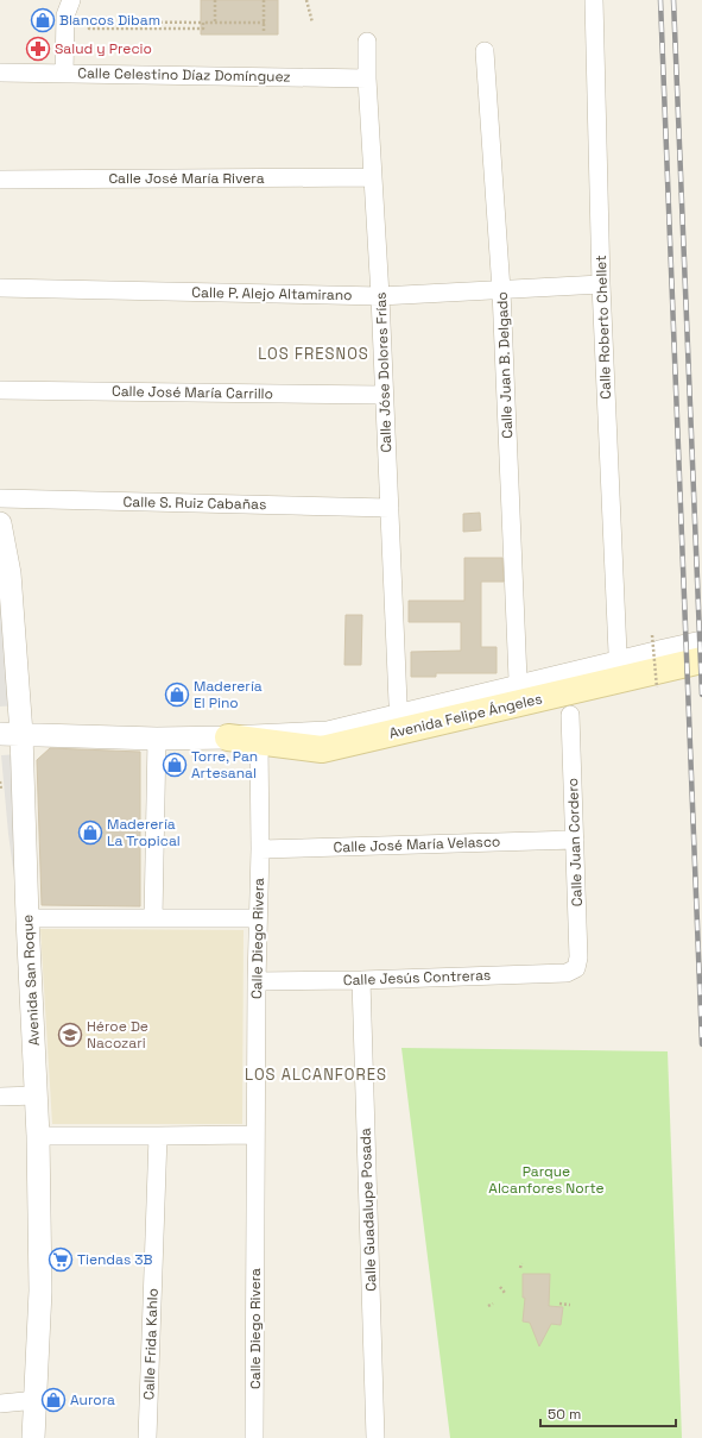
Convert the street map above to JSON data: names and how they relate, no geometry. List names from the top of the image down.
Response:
{
  "streets": {
    "main road": ["Avenida Felipe Ángeles"],
    "street": [
      "Calle Celestino Díaz Domínguez",
      "Calle José María Rivera",
      "Calle P. Alejo Altamirano",
      "Calle Roberto Chellet",
      "Calle Juan B. Delgado",
      "Calle Jóse Dolores Frías",
      "Calle José María Carrillo",
      "Calle S. Ruiz Cabañas",
      "Calle Juan Cordero",
      "Calle José María Velasco",
      "Calle Diego Rivera",
      "Calle Jesús Contreras",
      "Avenida San Roque",
      "Calle Guadalupe Posada",
      "Calle Frida Kahlo"
    ]
  },
  "crossings": [
    ["Calle Celestino Díaz Domínguez", "Calle Jóse Dolores Frías"],
    ["Calle José María Rivera", "Calle Jóse Dolores Frías"],
    ["Calle P. Alejo Altamirano", "Calle Roberto Chellet"],
    ["Calle P. Alejo Altamirano", "Calle Juan B. Delgado"],
    ["Calle P. Alejo Altamirano", "Calle Jóse Dolores Frías"],
    ["Calle Jóse Dolores Frías", "Calle José María Carrillo"],
    ["Calle Jóse Dolores Frías", "Calle S. Ruiz Cabañas"],
    ["Avenida Felipe Ángeles", "Calle Diego Rivera"],
    ["Avenida Felipe Ángeles", "Avenida San Roque"],
    ["Calle Juan Cordero", "Calle José María Velasco"],
    ["Calle Juan Cordero", "Calle Jesús Contreras"],
    ["Calle José María Velasco", "Calle Diego Rivera"],
    ["Calle Diego Rivera", "Calle Jesús Contreras"],
    ["Calle Jesús Contreras", "Calle Guadalupe Posada"]
  ],
  "districts": ["LOS FRESNOS", "LOS ALCANFORES"],
  "parks": ["Parque Alcanfores Norte"],
  "places": {
    "shop": [
      "Blancos Dibam",
      "Maderería El Pino",
      "Torre, Pan Artesanal",
      "Maderería La Tropical",
      "Aurora"
    ],
    "pharmacy": ["Salud y Precio"],
    "school or university": ["Héroe De Nacozari"],
    "supermarket": ["Tiendas 3B"]
  },
  "scale_bar": "50 m"
}
